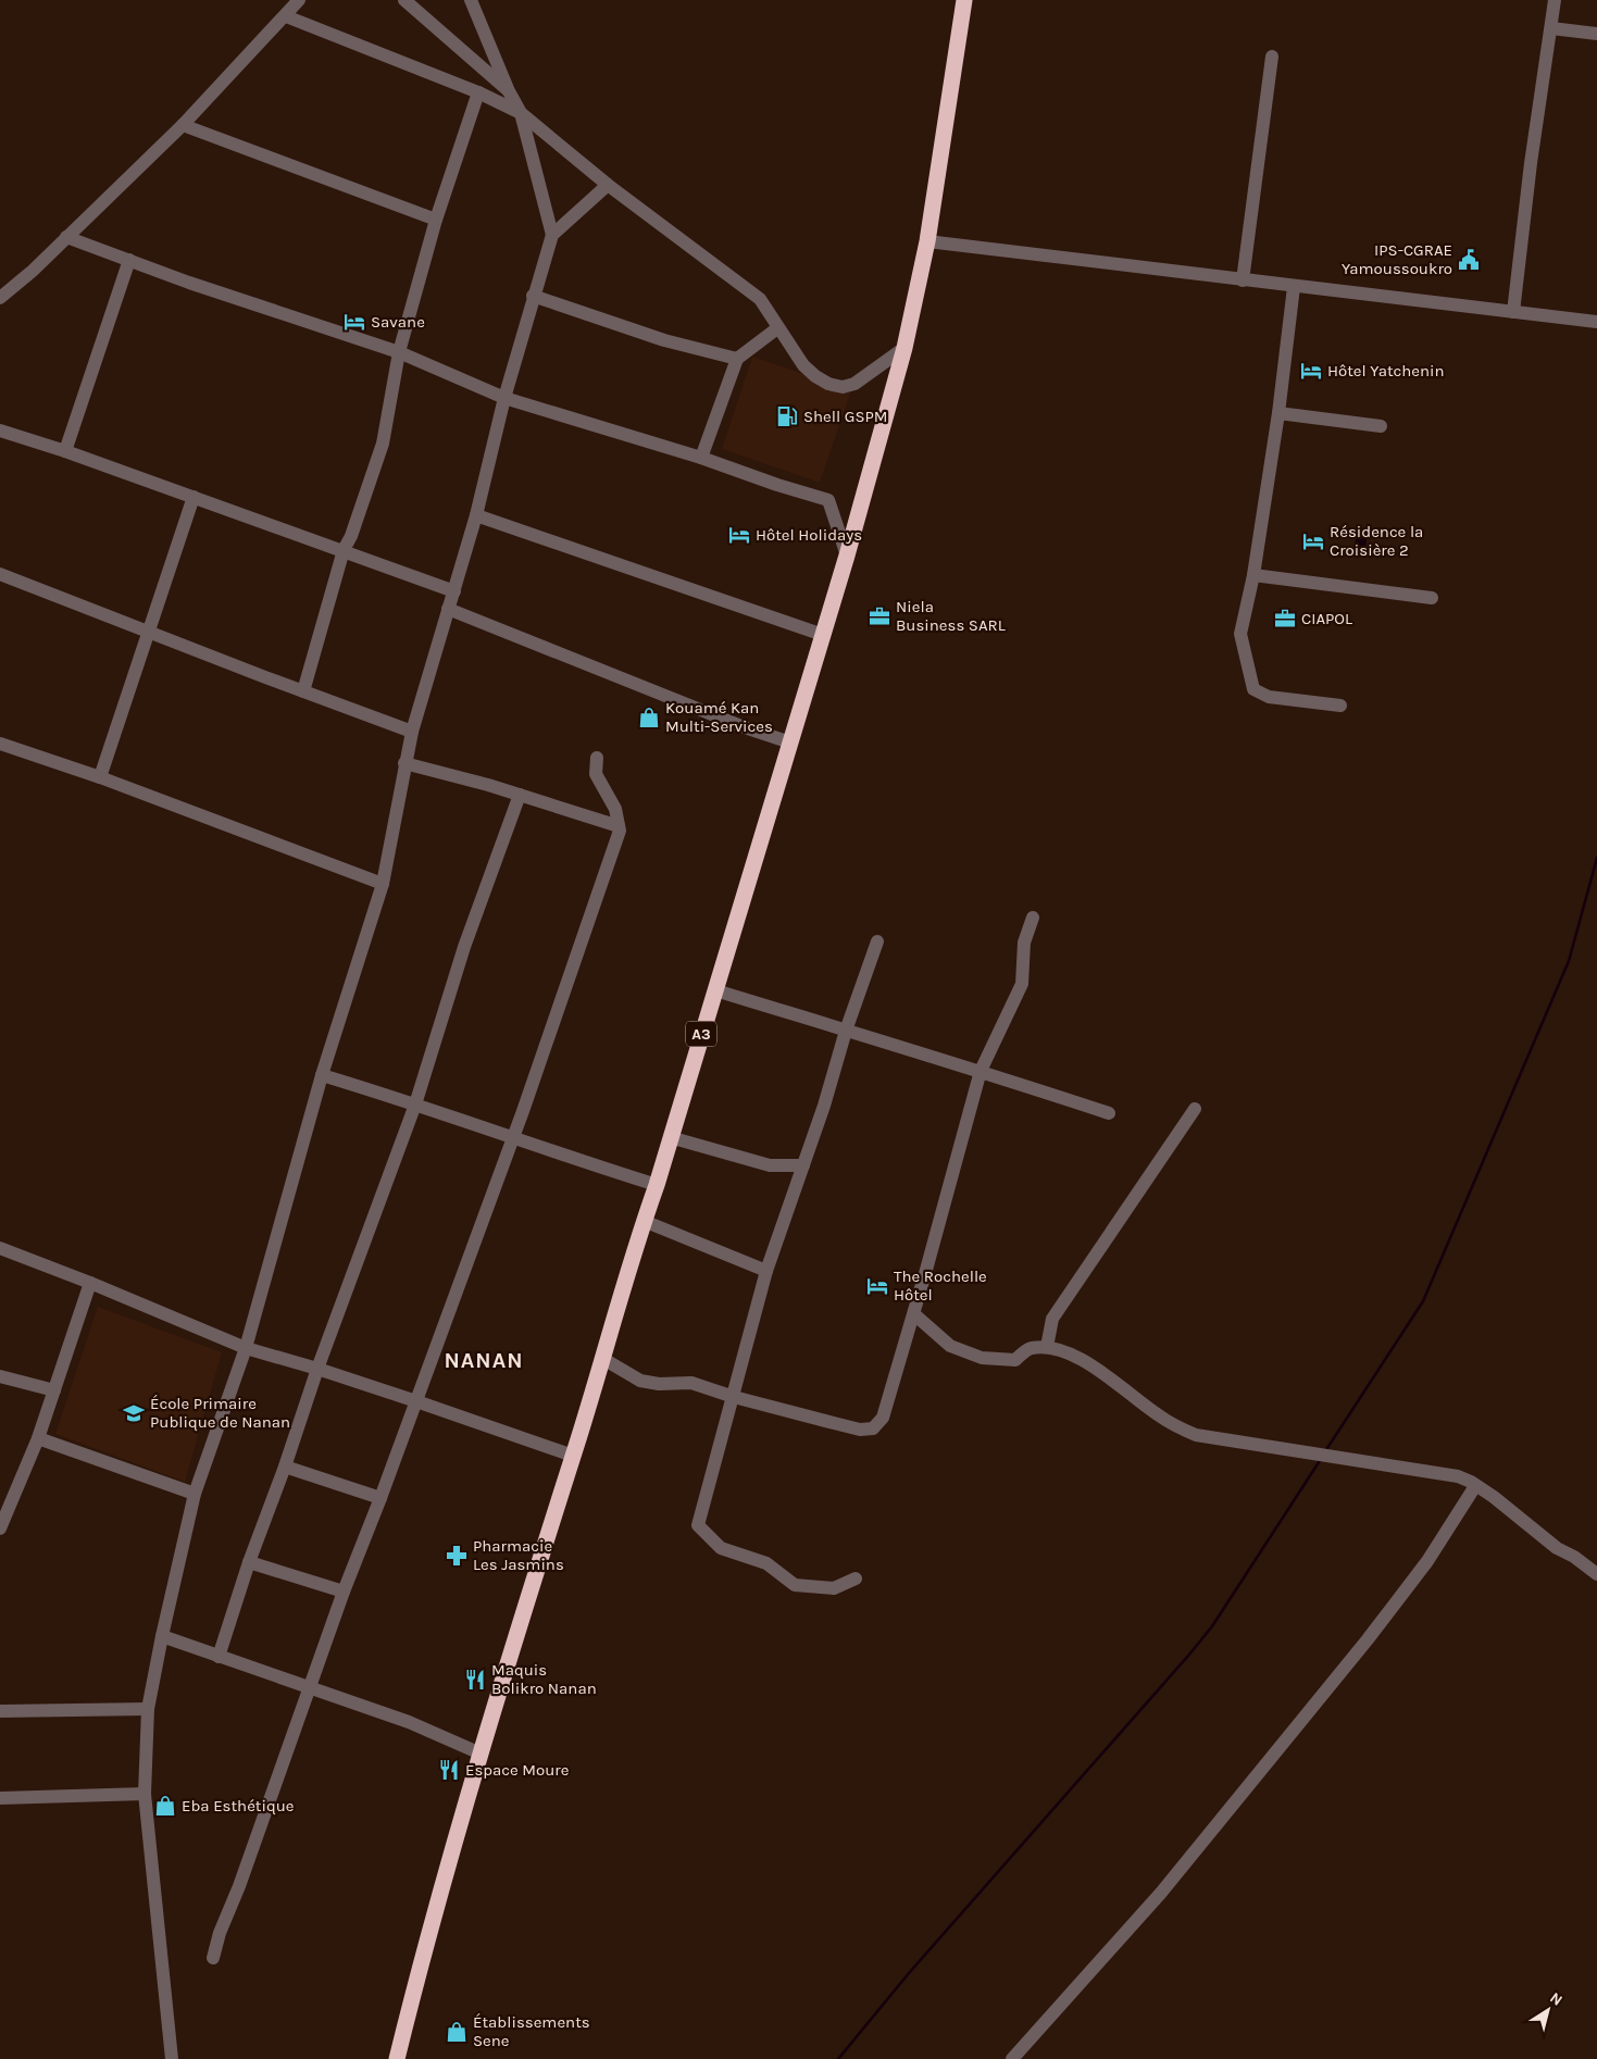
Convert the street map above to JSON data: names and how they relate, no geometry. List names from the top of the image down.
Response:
{
  "streets": {
    "highway": ["A3"]
  },
  "districts": ["NANAN"],
  "places": {
    "public building": ["IPS-CGRAE Yamoussoukro"],
    "hotel": [
      "Savane",
      "Hôtel Yatchenin",
      "Hôtel Holidays",
      "Résidence la Croisière 2",
      "The Rochelle Hôtel"
    ],
    "fuel station": ["Shell GSPM"],
    "office": ["Niela Business SARL", "CIAPOL"],
    "shop": ["Kouamé Kan Multi-Services", "Eba Esthétique", "Établissements Sene"],
    "school or university": ["École Primaire Publique de Nanan"],
    "pharmacy": ["Pharmacie Les Jasmins"],
    "restaurant": ["Maquis Bolikro Nanan", "Espace Moure"]
  },
  "north": "top right"
}
